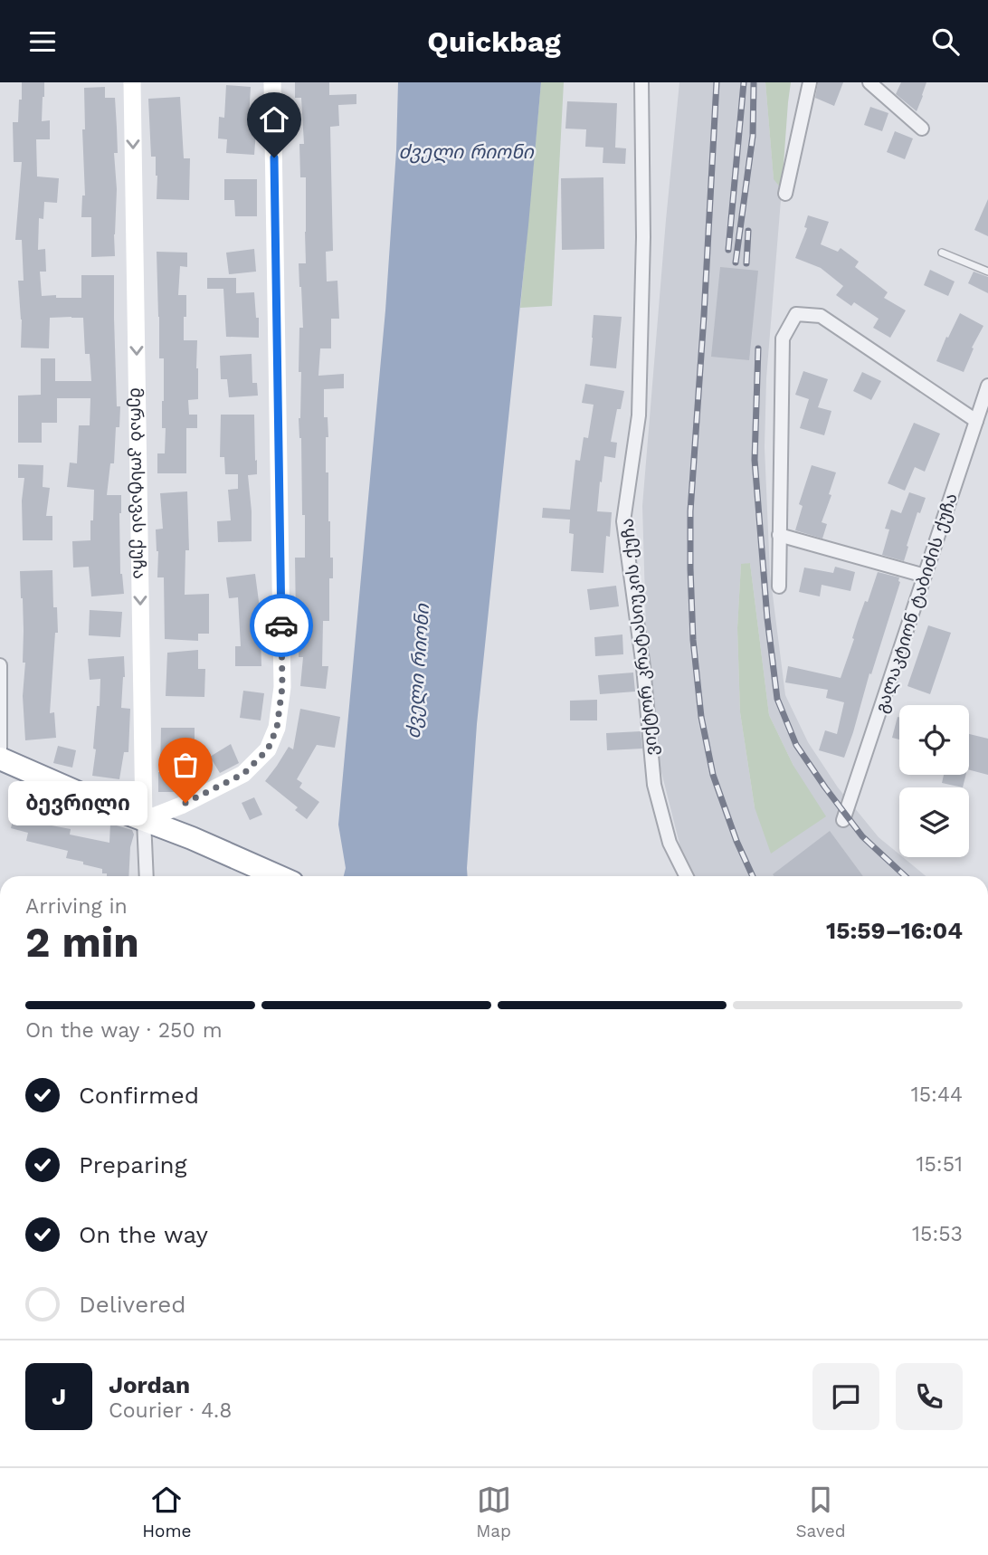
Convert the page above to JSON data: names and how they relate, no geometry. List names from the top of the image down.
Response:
{
  "streets": {
    "street": ["მერაბ კოსტავას ქუჩა", "გალაკტიონ ტაბიძის ქუჩა", "ვიქტორ კრატასიუკის ქუჩა"]
  },
  "water": ["ძველი რიონი"],
  "places": ["ბევრილი"],
  "page": {
    "header": "Quickbag",
    "bubble": "ბევრილი",
    "heading": ["2 min", "Arriving in", "15:59–16:04"],
    "panel": ["Jordan", "Courier · 4.8"],
    "bar": "On the way · 250 m",
    "list": [
      ["Confirmed", "15:44"],
      ["Preparing", "15:51"],
      ["On the way", "15:53"],
      "Delivered"
    ],
    "round": "J",
    "tabs": ["Home", "Map", "Saved"]
  }
}
